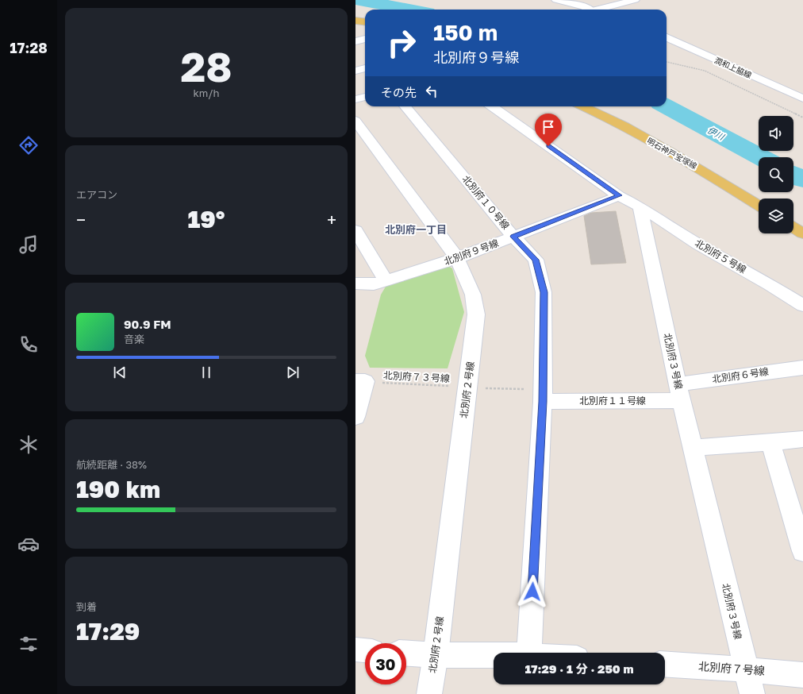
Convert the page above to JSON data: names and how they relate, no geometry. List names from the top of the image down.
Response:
{
  "streets": {
    "main road": ["明石神戸宝塚線"],
    "street": [
      "潤和上脇線",
      "北別府１０号線",
      "北別府９号線",
      "北別府５号線",
      "北別府３号線",
      "北別府６号線",
      "北別府２号線",
      "北別府１１号線",
      "北別府７号線"
    ],
    "path": ["北別府７３号線"]
  },
  "crossings": [
    ["北別府１０号線", "北別府９号線"],
    ["北別府１０号線", "北別府７３号線"],
    ["北別府１０号線", "北別府１１号線"],
    ["北別府９号線", "北別府２号線"],
    ["北別府５号線", "北別府３号線"],
    ["北別府３号線", "北別府６号線"],
    ["北別府３号線", "北別府１１号線"],
    ["北別府３号線", "北別府７号線"],
    ["北別府６号線", "北別府１１号線"],
    ["北別府７３号線", "北別府２号線"],
    ["北別府７３号線", "北別府１１号線"]
  ],
  "districts": ["北別府一丁目"],
  "water": ["伊川"],
  "page": {
    "tabs": "17:28",
    "tile": [
      ["28", "km/h"],
      "エアコン",
      ["航続距離 · 38%", "190 km"],
      ["到着", "17:29"]
    ],
    "turn": ["150 m", "北別府９号線"],
    "then": "その先",
    "heat": ["−", "19°", "+"],
    "song": ["90.9 FM", "音楽"],
    "limit": "30",
    "trip": "17:29 · 1 分 · 250 m"
  }
}
